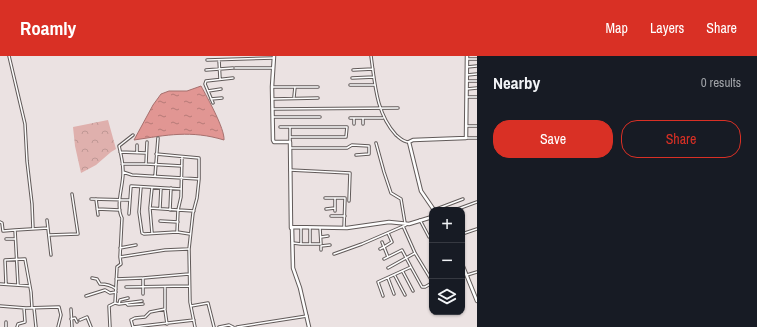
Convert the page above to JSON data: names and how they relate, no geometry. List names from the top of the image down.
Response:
{
  "page": {
    "header": "Roamly",
    "nav": ["Map", "Layers", "Share"],
    "heading": ["Nearby", "0 results"],
    "buttons": ["Save", "Share"],
    "map_buttons": ["+", "−"]
  }
}
